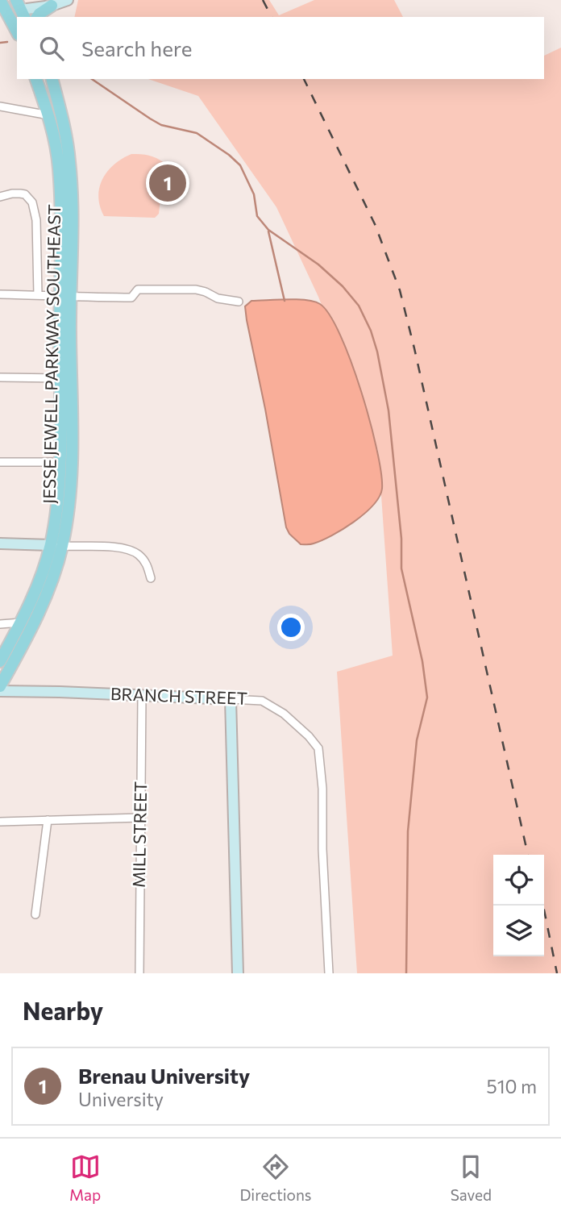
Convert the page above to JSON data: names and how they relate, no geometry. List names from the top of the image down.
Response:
{
  "streets": {
    "main road": ["JESSE JEWELL PARKWAY SOUTHEAST"],
    "street": ["BRANCH STREET", "MILL STREET"]
  },
  "crossings": [
    ["BRANCH STREET", "MILL STREET"]
  ],
  "page": {
    "search": "Search here",
    "pins": "1",
    "heading": "Nearby",
    "list": [
      {
        "mark": "1",
        "name": "Brenau University",
        "note": "University",
        "value": "510 m"
      }
    ],
    "nav": ["Map", "Directions", "Saved"]
  }
}
